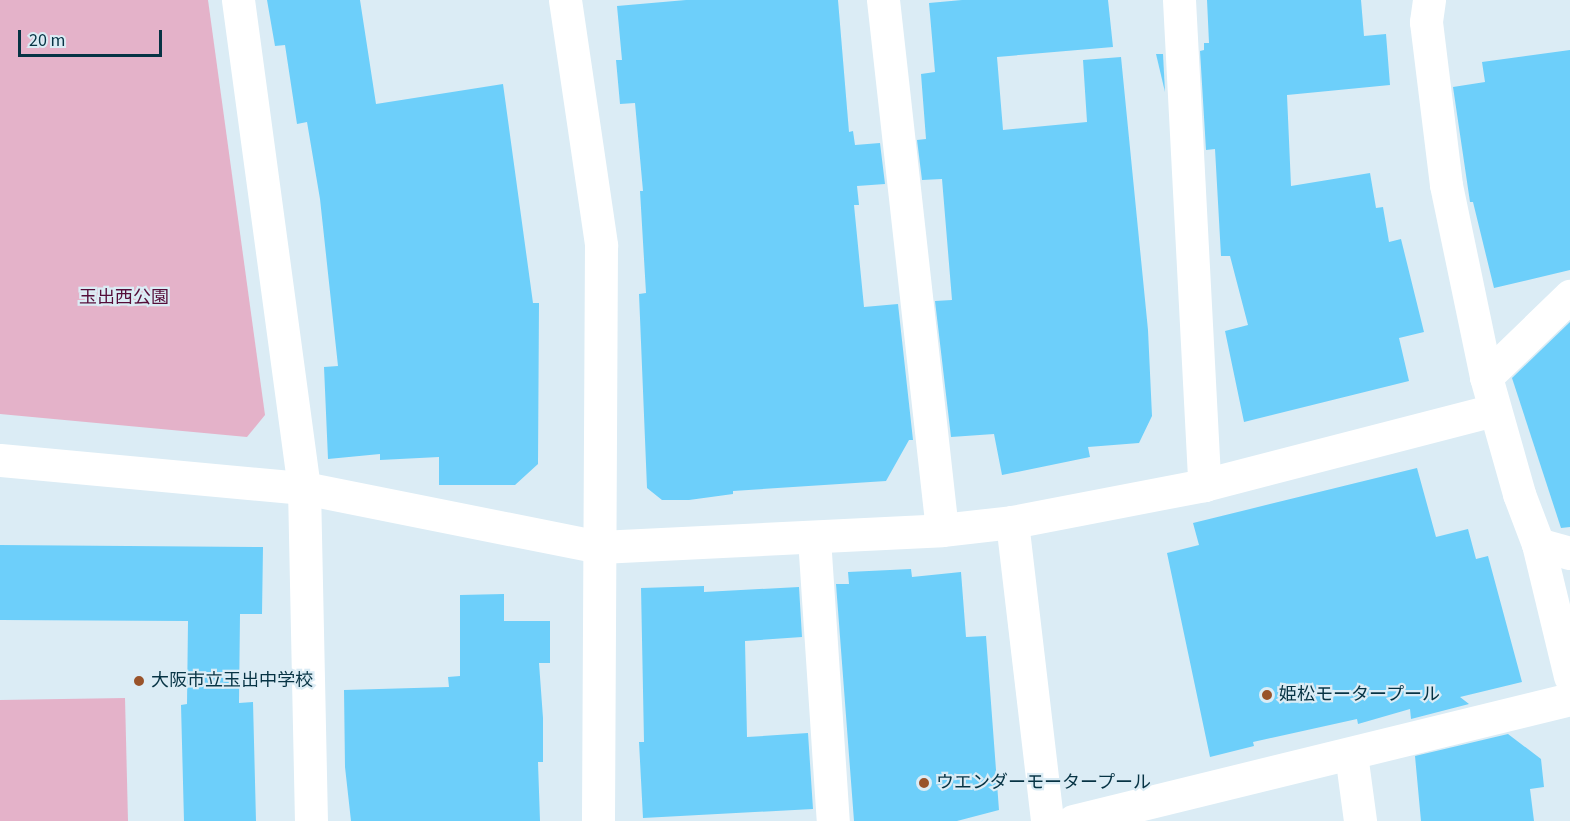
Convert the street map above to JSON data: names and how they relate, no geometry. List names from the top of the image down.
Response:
{
  "parks": ["玉出西公園"],
  "places": ["大阪市立玉出中学校", "姫松モータープール", "ウエンダーモータープール"],
  "scale_bar": "20 m"
}
